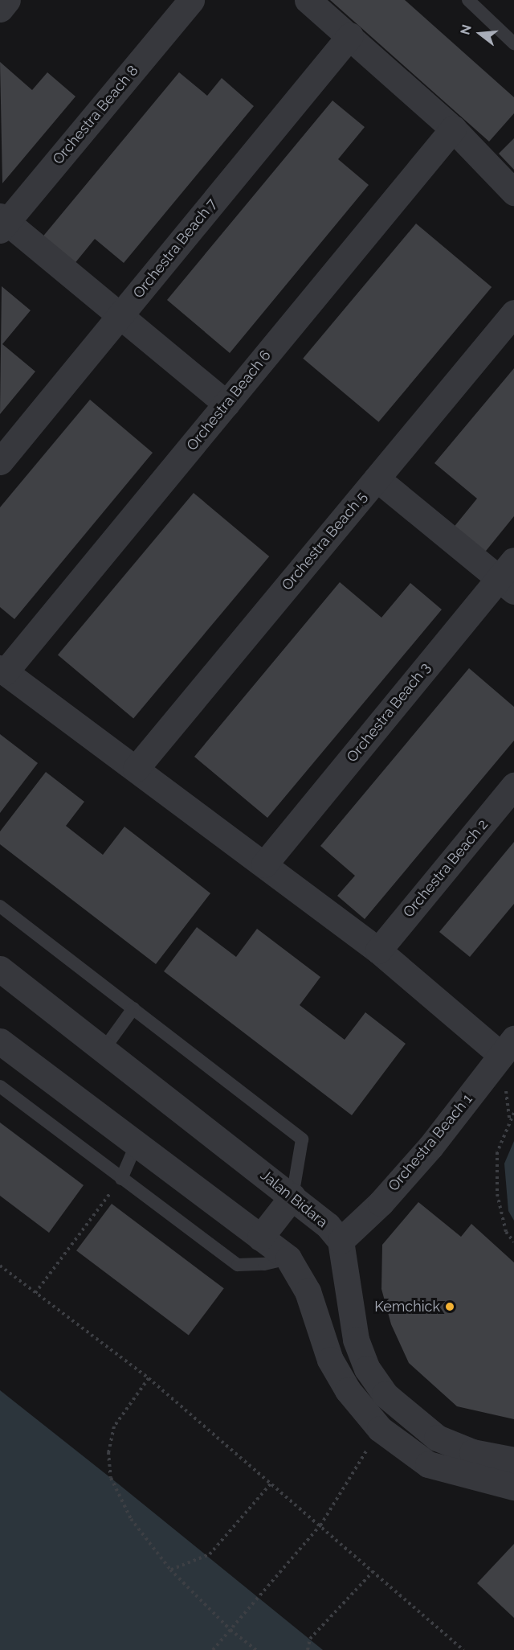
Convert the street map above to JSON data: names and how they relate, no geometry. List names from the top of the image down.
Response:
{
  "streets": {
    "street": [
      "Orchestra Beach 8",
      "Orchestra Beach 7",
      "Orchestra Beach 6",
      "Orchestra Beach 5",
      "Orchestra Beach 3",
      "Orchestra Beach 2",
      "Orchestra Beach 1",
      "Jalan Bidara"
    ]
  },
  "crossings": [
    ["Orchestra Beach 1", "Jalan Bidara"]
  ],
  "places": ["Kemchick"],
  "north": "left"
}
